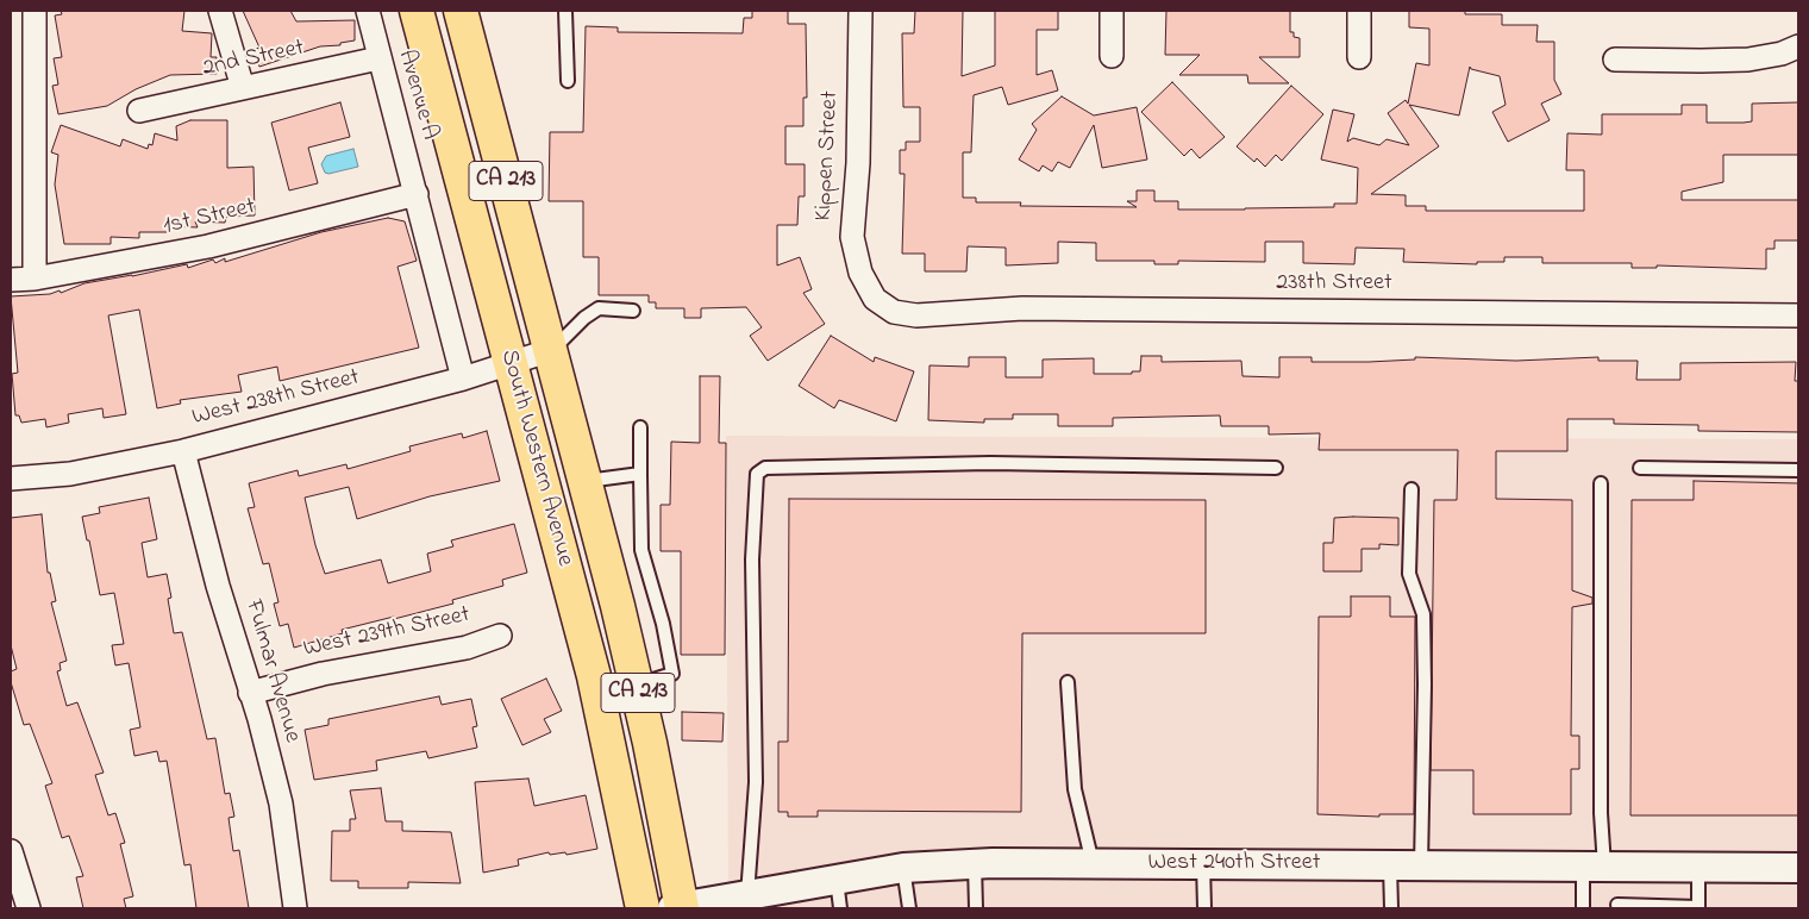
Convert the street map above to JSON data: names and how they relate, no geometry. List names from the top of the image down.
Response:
{
  "streets": {
    "main road": ["CA 213", "South Western Avenue"],
    "street": [
      "2nd Street",
      "Avenue A",
      "Kippen Street",
      "1st Street",
      "238th Street",
      "West 238th Street",
      "West 239th Street",
      "Fulmar Avenue",
      "West 240th Street"
    ]
  },
  "crossings": [
    ["2nd Street", "Avenue A"],
    ["Avenue A", "1st Street"],
    ["Avenue A", "West 238th Street"],
    ["Kippen Street", "238th Street"],
    ["West 238th Street", "South Western Avenue"],
    ["West 238th Street", "Fulmar Avenue"],
    ["South Western Avenue", "West 240th Street"],
    ["West 239th Street", "Fulmar Avenue"]
  ]
}
